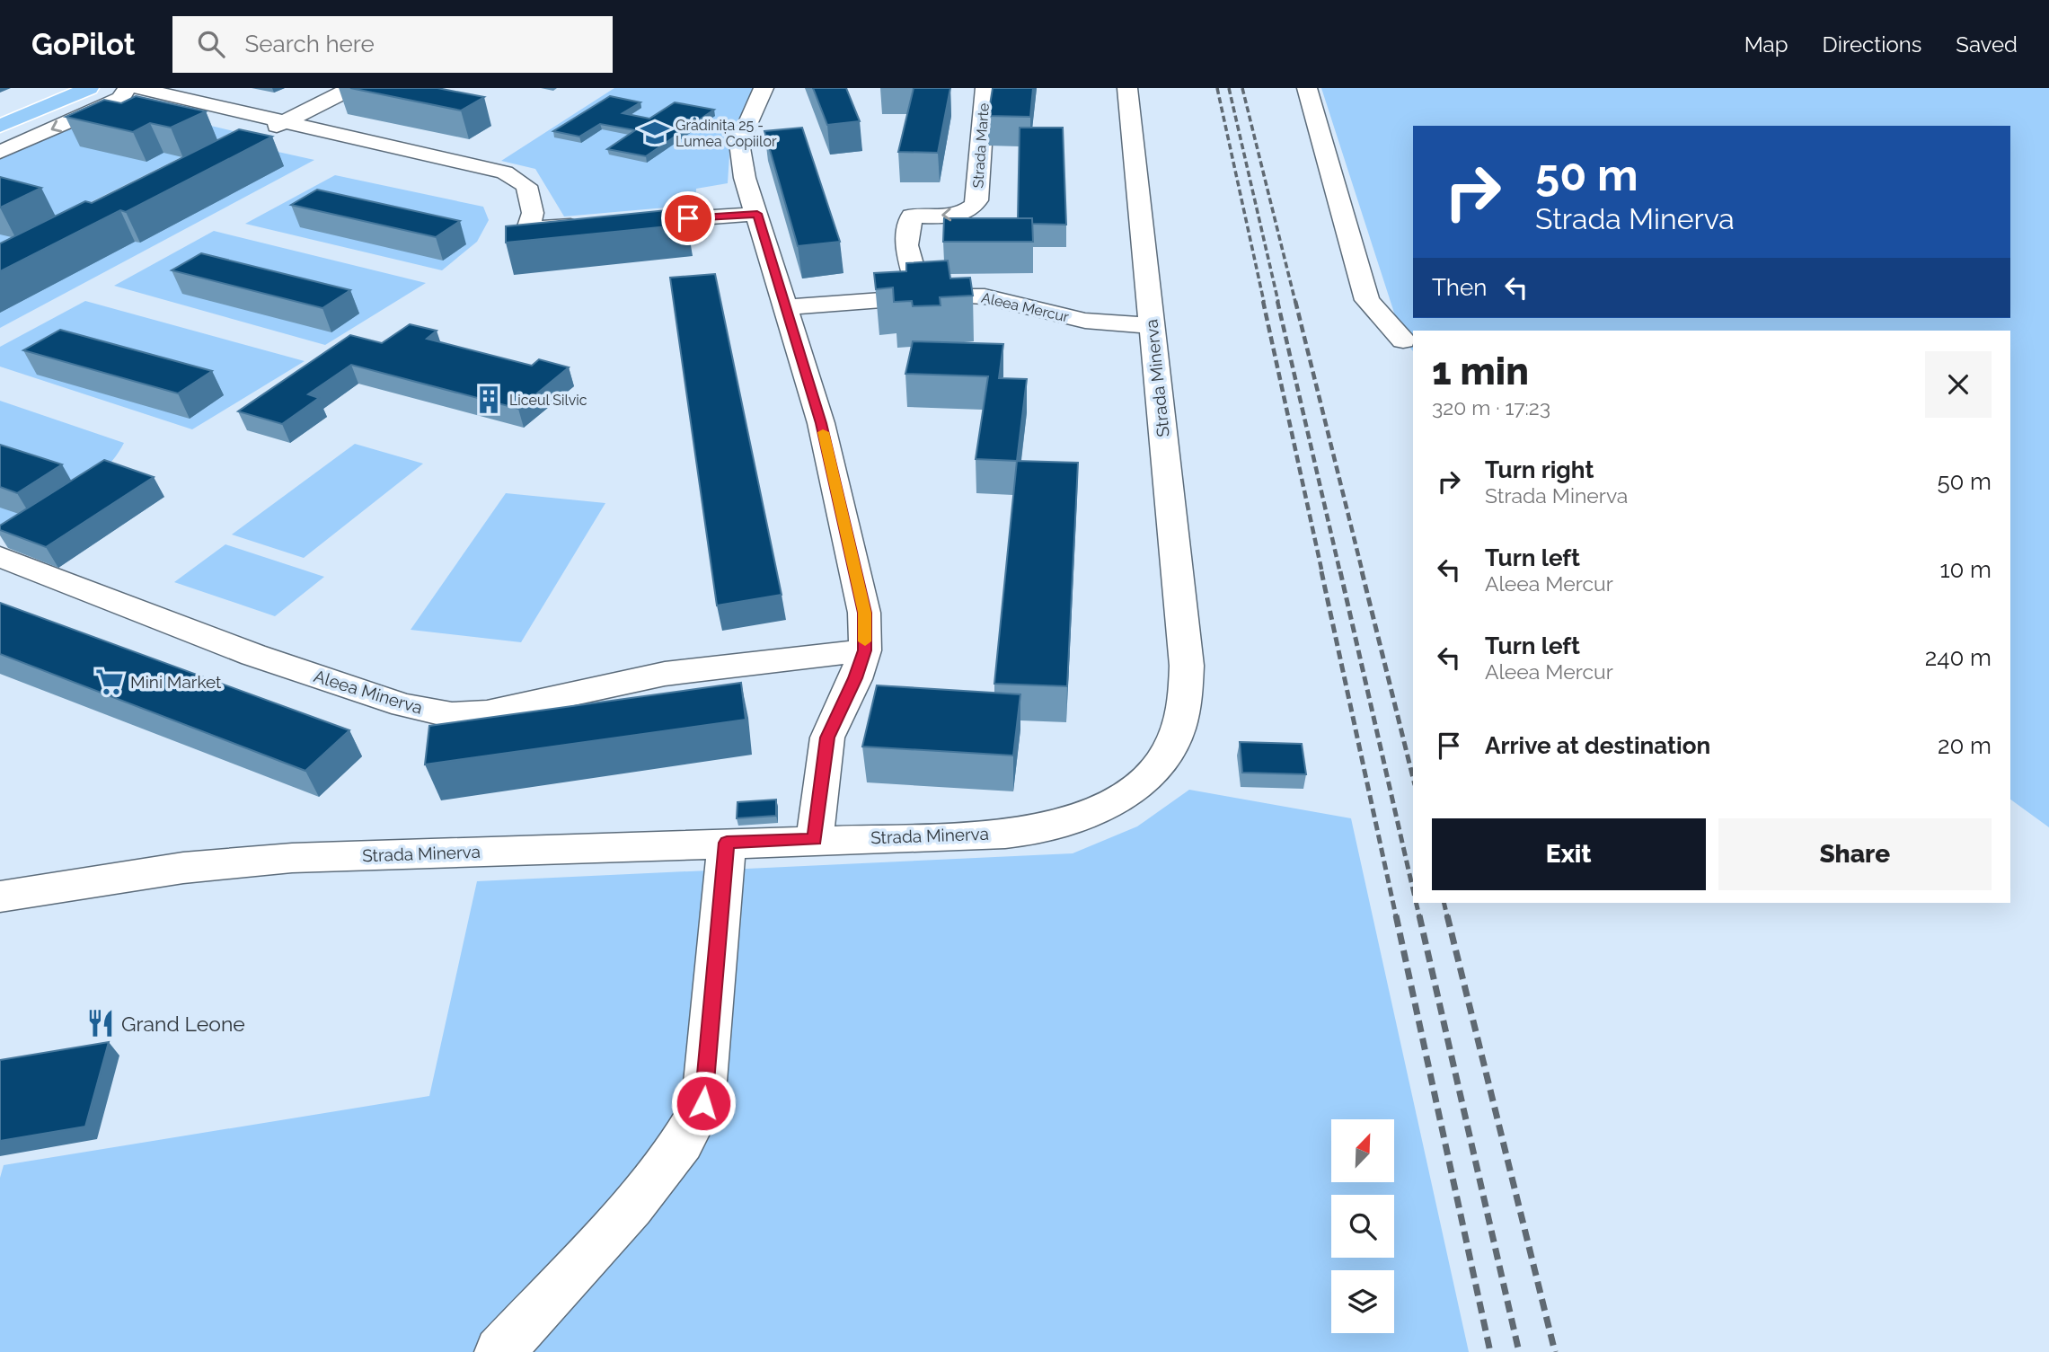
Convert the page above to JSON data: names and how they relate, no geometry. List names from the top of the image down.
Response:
{
  "streets": {
    "street": [
      "Strada Marte",
      "Aleea Mercur",
      "Strada Minerva",
      "Aleea Minerva"
    ]
  },
  "crossings": [
    ["Strada Marte", "Aleea Mercur"],
    ["Aleea Mercur", "Strada Minerva"]
  ],
  "places": {
    "school or university": ["Grădinița 25 - Lumea Copiilor"],
    "building": ["Liceul Silvic"],
    "supermarket": ["Mini Market"],
    "restaurant": ["Grand Leone"]
  },
  "north": "top right",
  "page": {
    "header": "GoPilot",
    "search": "Search here",
    "nav": ["Map", "Directions", "Saved"],
    "turn": ["50 m", "Strada Minerva"],
    "then": "Then",
    "heading": ["1 min", "320 m · 17:23"],
    "list": [
      {
        "name": "Turn right",
        "note": "Strada Minerva",
        "value": "50 m"
      },
      {
        "name": "Turn left",
        "note": "Aleea Mercur",
        "value": "10 m"
      },
      {
        "name": "Turn left",
        "note": "Aleea Mercur",
        "value": "240 m"
      },
      {
        "name": "Arrive at destination",
        "value": "20 m"
      }
    ],
    "buttons": ["Exit", "Share"]
  }
}
